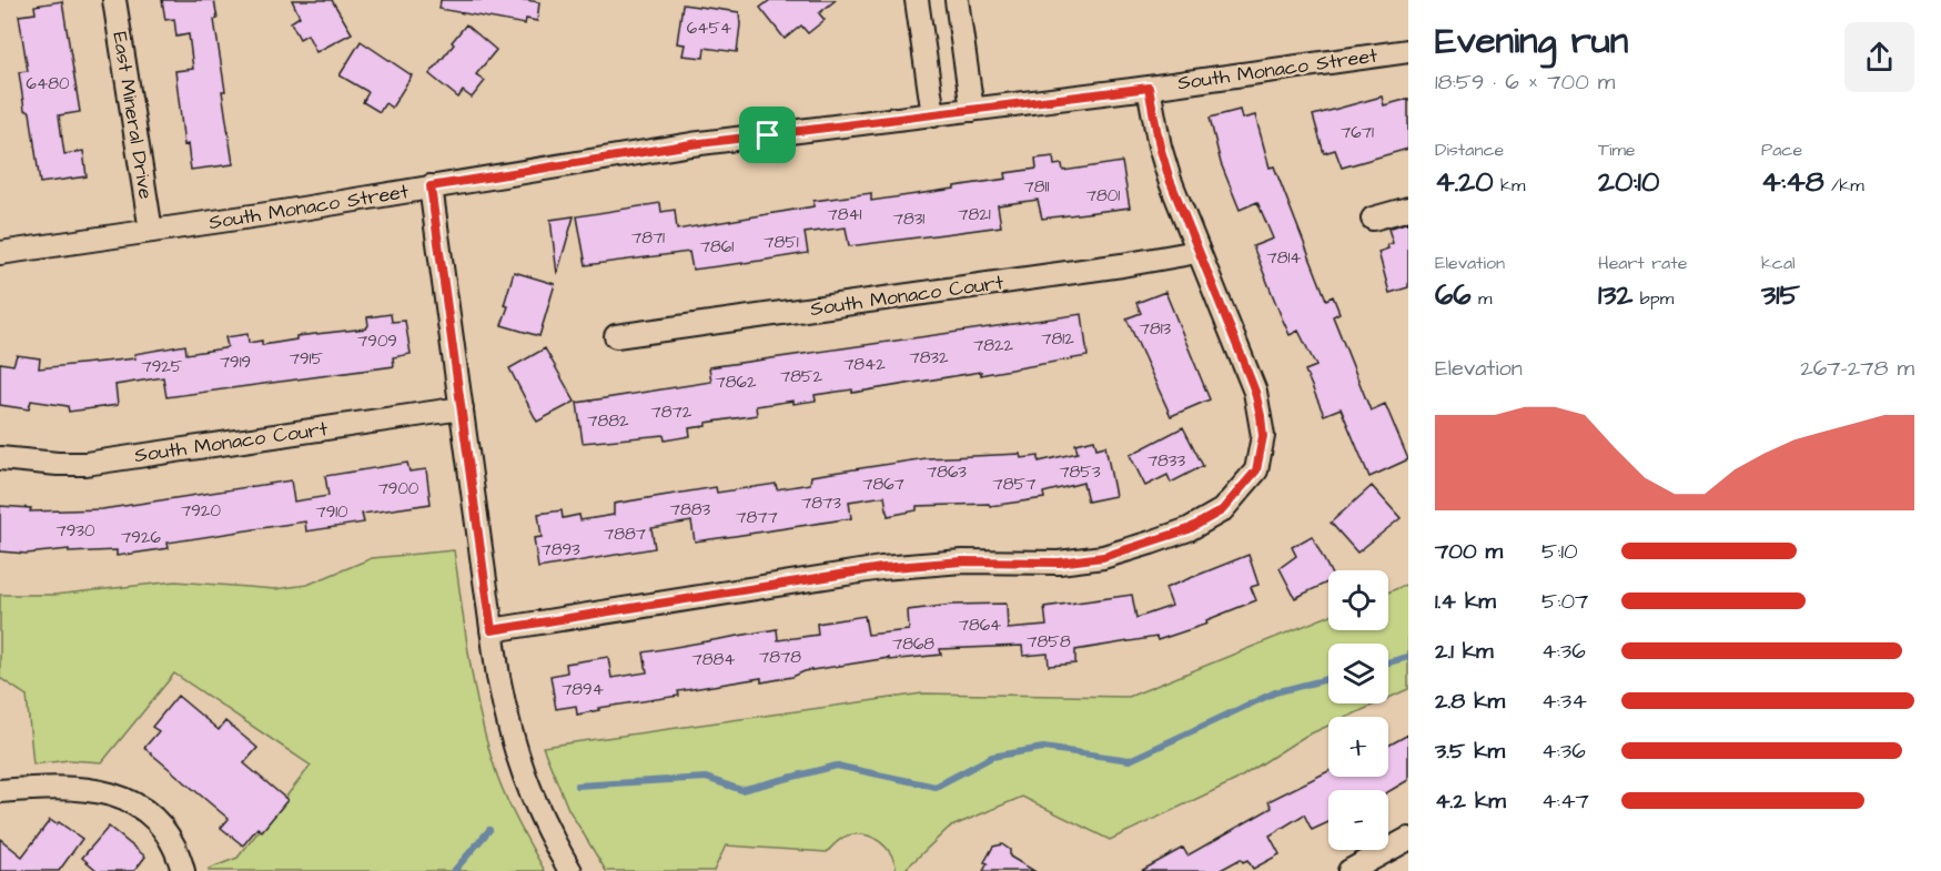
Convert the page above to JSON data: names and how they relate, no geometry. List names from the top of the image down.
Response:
{
  "streets": {
    "street": ["South Monaco Street", "East Mineral Drive", "South Monaco Court"]
  },
  "crossings": [
    ["South Monaco Street", "East Mineral Drive"]
  ],
  "house_numbers": [
    "6454",
    "6480",
    "7671",
    "7811",
    "7801",
    "7841",
    "7821",
    "7831",
    "7871",
    "7851",
    "7861",
    "7814",
    "7813",
    "7812",
    "7909",
    "7822",
    "7832",
    "7915",
    "7919",
    "7842",
    "7925",
    "7852",
    "7862",
    "7872",
    "7882",
    "7833",
    "7863",
    "7853",
    "7867",
    "7857",
    "7900",
    "7873",
    "7883",
    "7920",
    "7910",
    "7877",
    "7930",
    "7887",
    "7926",
    "7893",
    "7864",
    "7858",
    "7868",
    "7878",
    "7884",
    "7894"
  ],
  "page": {
    "heading": ["Evening run", "18:59 · 6 × 700 m"],
    "stats": [
      ["Distance", "4.20 km"],
      ["Time", "20:10"],
      ["Pace", "4:48 /km"],
      ["Elevation", "66 m"],
      ["Heart rate", "132 bpm"],
      ["kcal", "315"]
    ],
    "chart": ["Elevation", "267–278 m"],
    "list": [
      {
        "name": "700 m",
        "note": "5:10"
      },
      {
        "name": "1.4 km",
        "note": "5:07"
      },
      {
        "name": "2.1 km",
        "note": "4:36"
      },
      {
        "name": "2.8 km",
        "note": "4:34"
      },
      {
        "name": "3.5 km",
        "note": "4:36"
      },
      {
        "name": "4.2 km",
        "note": "4:47"
      }
    ],
    "map_buttons": ["+", "−"]
  }
}
